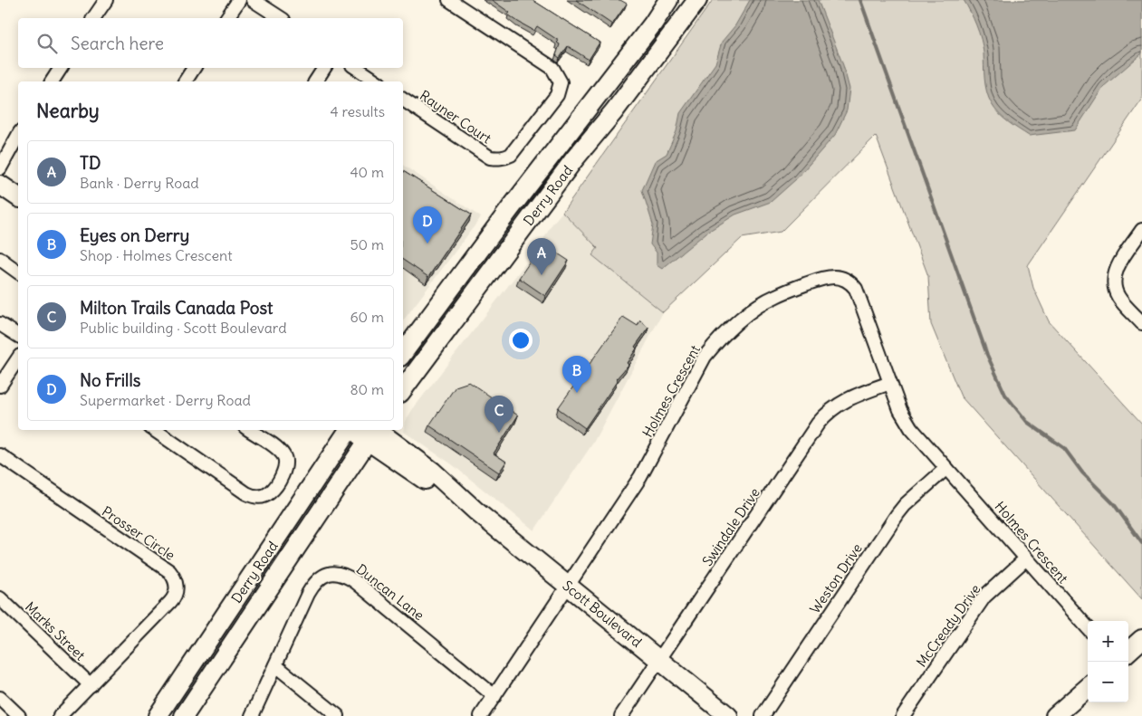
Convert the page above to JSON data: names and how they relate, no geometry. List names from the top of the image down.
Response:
{
  "streets": {
    "main road": ["Derry Road", "Scott Boulevard"],
    "street": [
      "Rayner Court",
      "Holmes Crescent",
      "Swindale Drive",
      "Prosser Circle",
      "Weston Drive",
      "Duncan Lane",
      "McCready Drive",
      "Marks Street"
    ]
  },
  "crossings": [
    ["Derry Road", "Scott Boulevard"],
    ["Holmes Crescent", "Swindale Drive"],
    ["Holmes Crescent", "Weston Drive"],
    ["Holmes Crescent", "Duncan Lane"],
    ["Holmes Crescent", "Scott Boulevard"],
    ["Holmes Crescent", "McCready Drive"],
    ["Swindale Drive", "Scott Boulevard"],
    ["Prosser Circle", "Marks Street"]
  ],
  "page": {
    "search": "Search here",
    "heading": ["Nearby", "4 results"],
    "list": [
      {
        "mark": "A",
        "name": "TD",
        "note": "Bank · Derry Road",
        "value": "40 m"
      },
      {
        "mark": "B",
        "name": "Eyes on Derry",
        "note": "Shop · Holmes Crescent",
        "value": "50 m"
      },
      {
        "mark": "C",
        "name": "Milton Trails Canada Post",
        "note": "Public building · Scott Boulevard",
        "value": "60 m"
      },
      {
        "mark": "D",
        "name": "No Frills",
        "note": "Supermarket · Derry Road",
        "value": "80 m"
      }
    ],
    "pins": [
      "D",
      "A",
      "B",
      "C"
    ],
    "map_buttons": ["+", "−"]
  }
}
